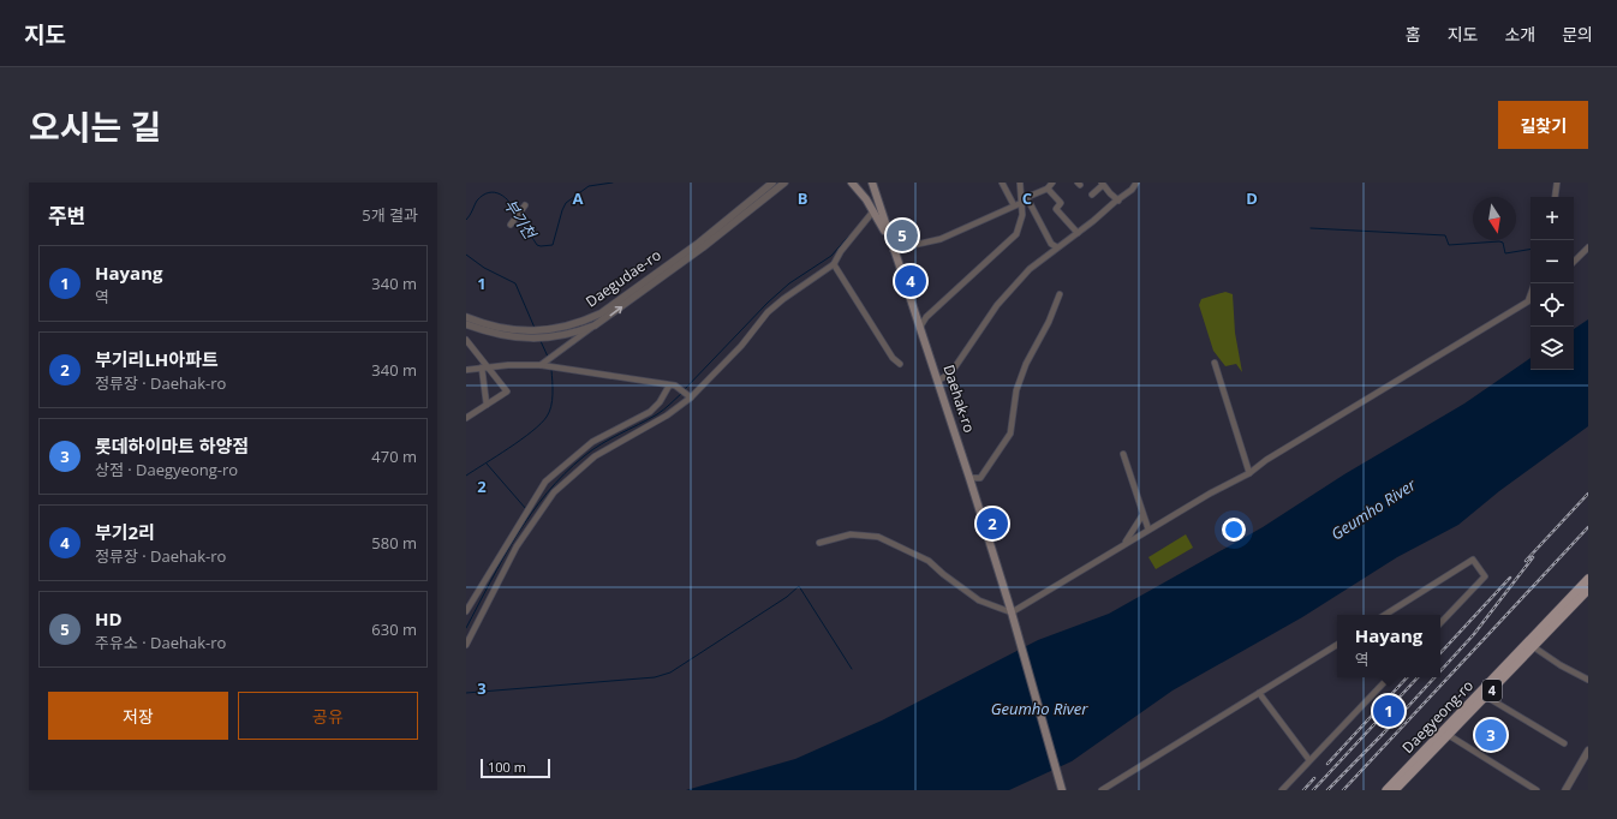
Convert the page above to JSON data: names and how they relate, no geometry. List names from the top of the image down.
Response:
{
  "streets": {
    "main road": ["Daehak-ro", "4", "Daegyeong-ro"],
    "street": ["Daegudae-ro"]
  },
  "water": ["부기천", "Geumho River"],
  "scale_bar": "100 m",
  "north": "bottom",
  "page": {
    "header": "지도",
    "nav": [
      "홈",
      "지도",
      "소개",
      "문의"
    ],
    "title": "오시는 길",
    "buttons": [
      "길찾기",
      ["저장", "공유"]
    ],
    "heading": ["주변", "5개 결과"],
    "map_buttons": ["+", "−"],
    "pins": [
      "5",
      "4",
      "2",
      "1",
      "3"
    ],
    "list": [
      {
        "mark": "1",
        "name": "Hayang",
        "note": "역",
        "value": "340 m"
      },
      {
        "mark": "2",
        "name": "부기리LH아파트",
        "note": "정류장 · Daehak-ro",
        "value": "340 m"
      },
      {
        "mark": "3",
        "name": "롯데하이마트 하양점",
        "note": "상점 · Daegyeong-ro",
        "value": "470 m"
      },
      {
        "mark": "4",
        "name": "부기2리",
        "note": "정류장 · Daehak-ro",
        "value": "580 m"
      },
      {
        "mark": "5",
        "name": "HD",
        "note": "주유소 · Daehak-ro",
        "value": "630 m"
      }
    ],
    "popup": ["Hayang", "역"],
    "scale": "100 m"
  },
  "grid": {
    "columns": [
      "A",
      "B",
      "C",
      "D"
    ],
    "rows": ["1", "2", "3"]
  }
}
